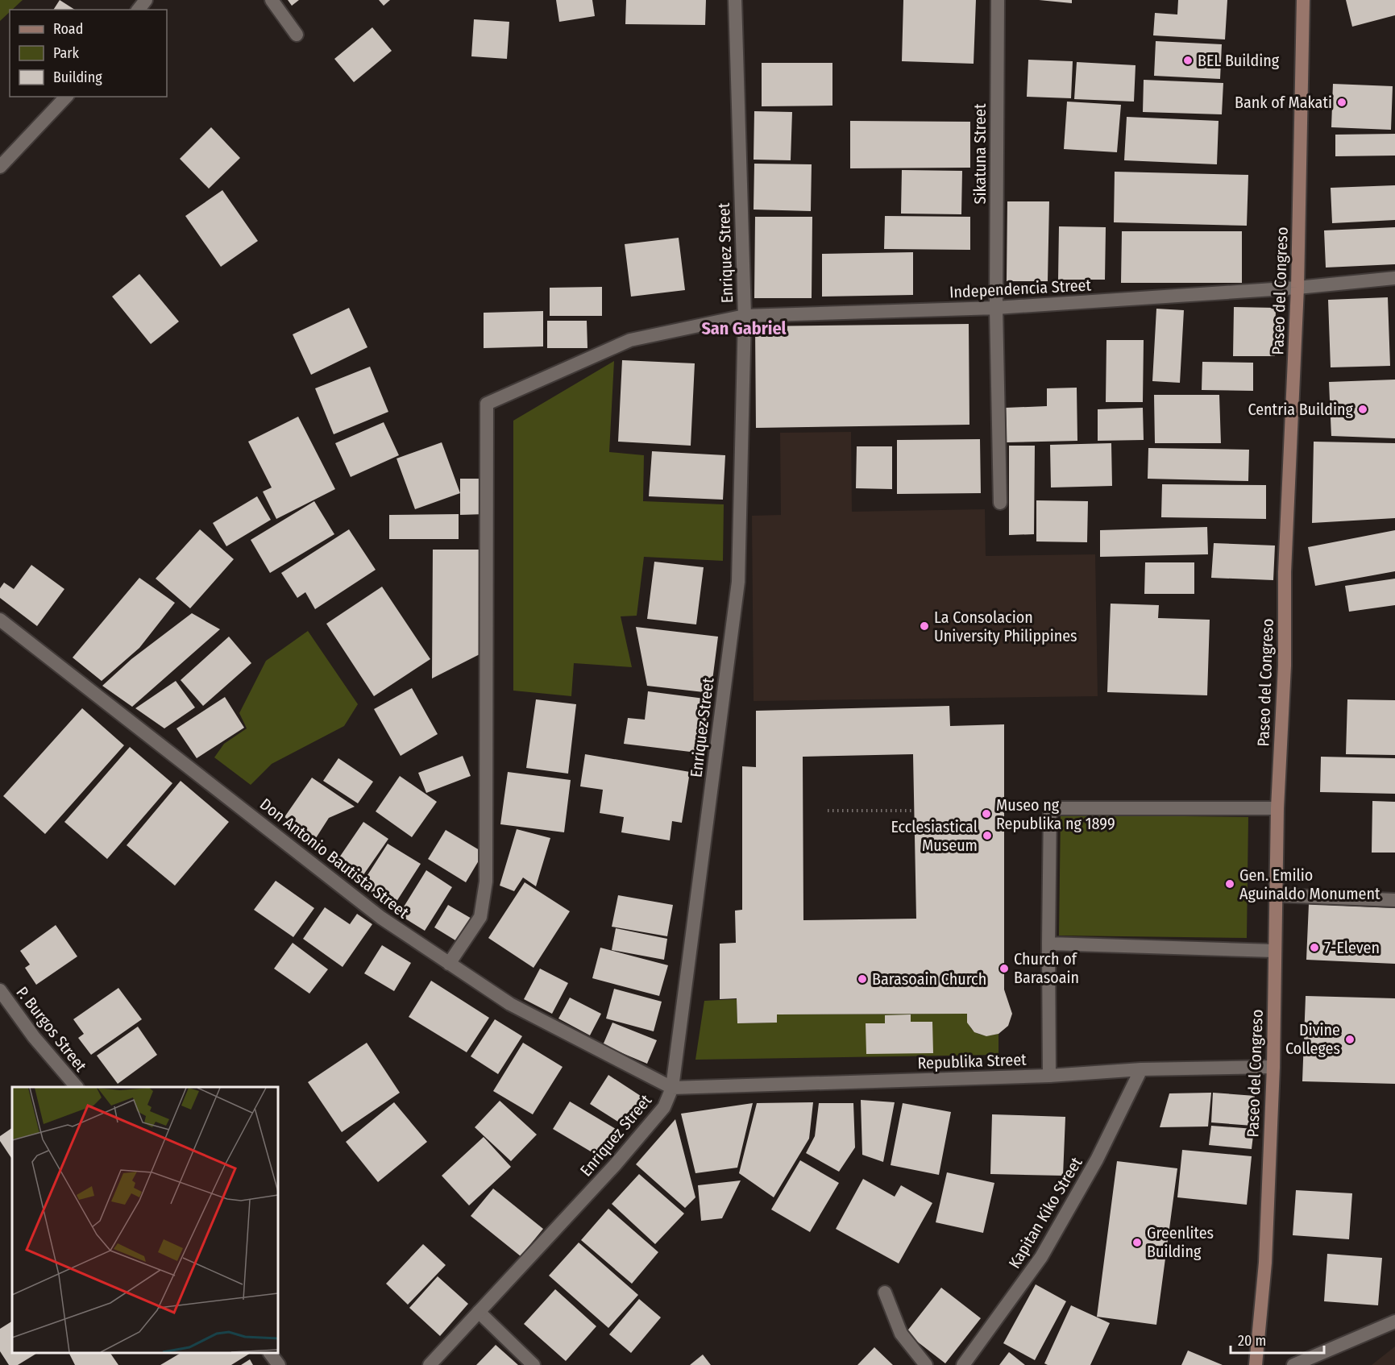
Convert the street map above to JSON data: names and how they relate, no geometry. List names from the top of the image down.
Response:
{
  "streets": {
    "main road": ["Paseo del Congreso"],
    "street": [
      "Sikatuna Street",
      "Enriquez Street",
      "Independencia Street",
      "Don Antonio Bautista Street",
      "P. Burgos Street",
      "Republika Street",
      "Kapitan Kiko Street"
    ]
  },
  "crossings": [
    ["Sikatuna Street", "Independencia Street"],
    ["Enriquez Street", "Independencia Street"],
    ["Enriquez Street", "Don Antonio Bautista Street"],
    ["Enriquez Street", "Republika Street"],
    ["Independencia Street", "Paseo del Congreso"],
    ["Independencia Street", "Don Antonio Bautista Street"],
    ["Paseo del Congreso", "Republika Street"],
    ["Don Antonio Bautista Street", "Republika Street"],
    ["Republika Street", "Kapitan Kiko Street"]
  ],
  "districts": ["San Gabriel"],
  "places": [
    "BEL Building",
    "Bank of Makati",
    "Centria Building",
    "La Consolacion University Philippines",
    "Museo ng Republika ng 1899",
    "Ecclesiastical Museum",
    "Gen. Emilio Aguinaldo Monument",
    "7-Eleven",
    "Church of Barasoain",
    "Barasoain Church",
    "Divine Colleges",
    "Greenlites Building"
  ],
  "legend": ["Road", "Park", "Building"],
  "scale_bar": "20 m"
}
